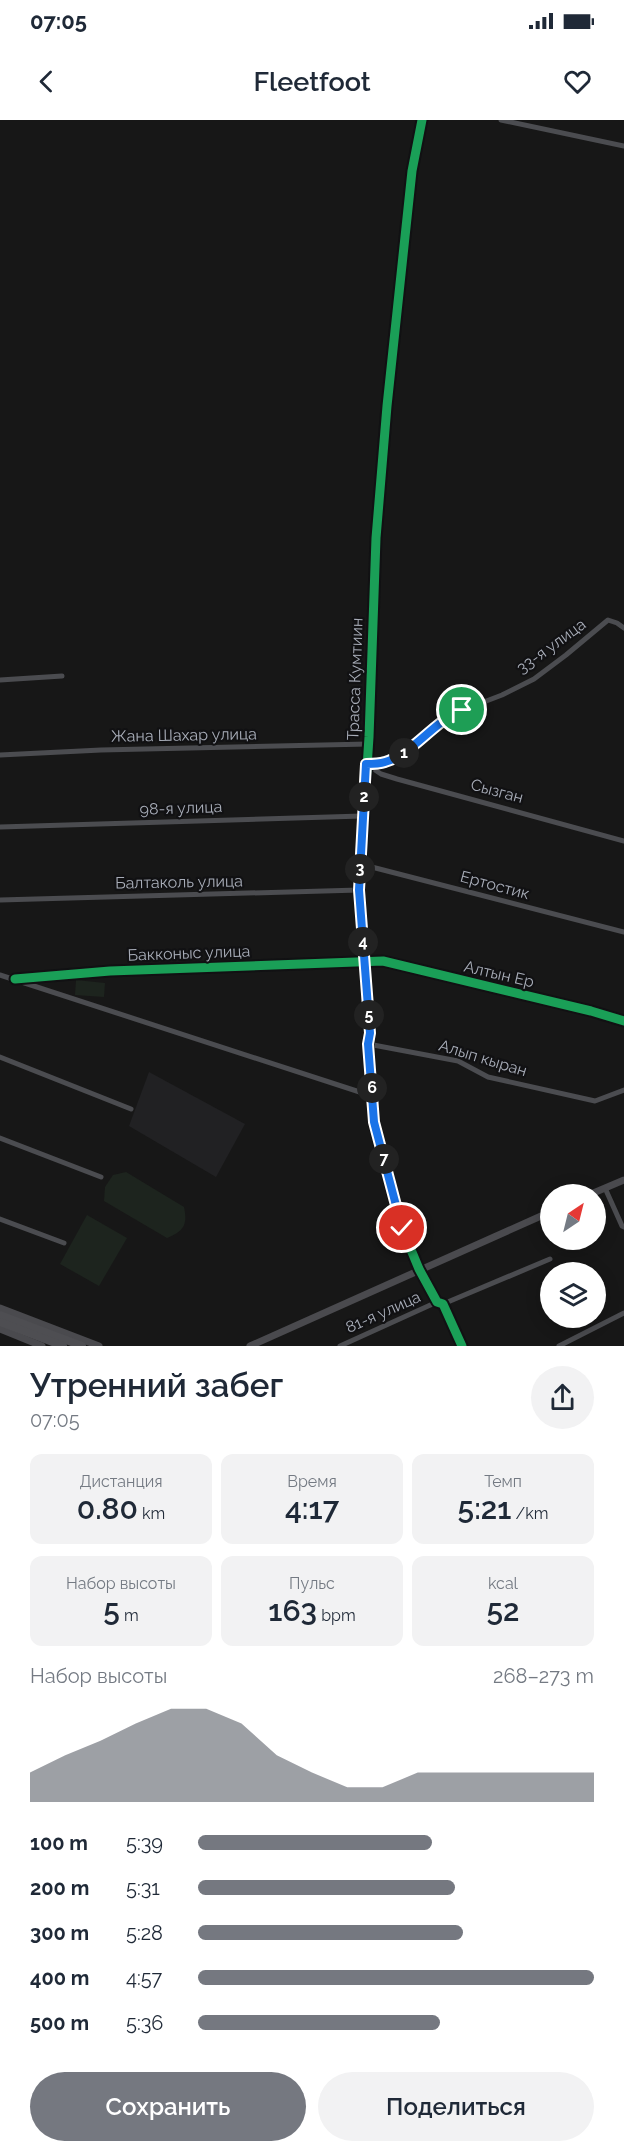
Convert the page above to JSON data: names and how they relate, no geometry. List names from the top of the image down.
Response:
{
  "streets": {
    "street": [
      "33-я улица",
      "Трасса Кумтиин",
      "Жана Шахар улица",
      "Сызган",
      "98-я улица",
      "Балтаколь улица",
      "Ертостик",
      "Бакконыс улица",
      "Алтын Ер",
      "Алып кыран",
      "81-я улица"
    ]
  },
  "crossings": [
    ["33-я улица", "Трасса Кумтиин"],
    ["33-я улица", "Сызган"],
    ["Трасса Кумтиин", "Жана Шахар улица"],
    ["Трасса Кумтиин", "Сызган"],
    ["Трасса Кумтиин", "98-я улица"],
    ["Трасса Кумтиин", "Балтаколь улица"],
    ["Трасса Кумтиин", "Ертостик"],
    ["Трасса Кумтиин", "Бакконыс улица"],
    ["Трасса Кумтиин", "Алтын Ер"],
    ["Трасса Кумтиин", "Алып кыран"],
    ["Бакконыс улица", "Алтын Ер"]
  ],
  "north": "top right",
  "page": {
    "status": "07:05",
    "header": "Fleetfoot",
    "pins": [
      "1",
      "2",
      "3",
      "4",
      "5",
      "6",
      "7"
    ],
    "heading": ["Утренний забег", "07:05"],
    "stats": [
      ["Дистанция", "0.80 km"],
      ["Время", "4:17"],
      ["Темп", "5:21 /km"],
      ["Набор высоты", "5 m"],
      ["Пульс", "163 bpm"],
      ["kcal", "52"]
    ],
    "chart": ["Набор высоты", "268–273 m"],
    "list": [
      {
        "name": "100 m",
        "note": "5:39"
      },
      {
        "name": "200 m",
        "note": "5:31"
      },
      {
        "name": "300 m",
        "note": "5:28"
      },
      {
        "name": "400 m",
        "note": "4:57"
      },
      {
        "name": "500 m",
        "note": "5:36"
      }
    ],
    "buttons": ["Сохранить", "Поделиться"]
  }
}
